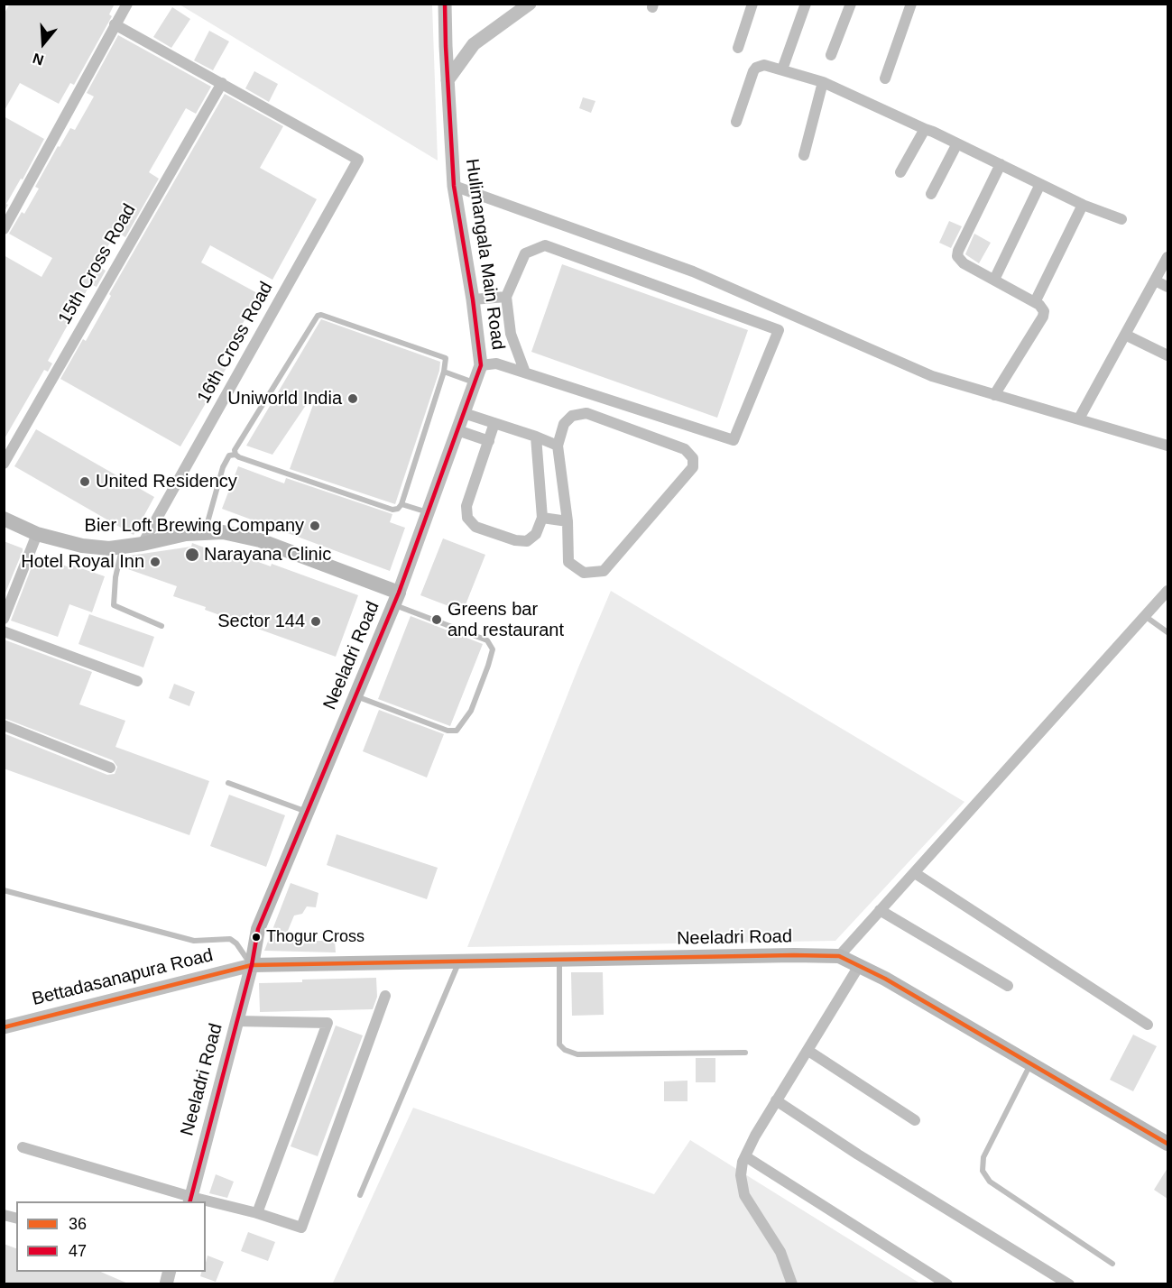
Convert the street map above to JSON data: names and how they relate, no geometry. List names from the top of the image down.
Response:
{
  "streets": {
    "main road": ["Neeladri Road"],
    "street": [
      "Hulimangala Main Road",
      "15th Cross Road",
      "16th Cross Road",
      "Bettadasanapura Road"
    ]
  },
  "crossings": [
    ["Hulimangala Main Road", "Neeladri Road"],
    ["15th Cross Road", "16th Cross Road"],
    ["16th Cross Road", "Neeladri Road"],
    ["Neeladri Road", "Bettadasanapura Road"]
  ],
  "places": [
    "Uniworld India",
    "United Residency",
    "Bier Loft Brewing Company",
    "Narayana Clinic",
    "Hotel Royal Inn",
    "Greens bar and restaurant",
    "Sector 144",
    "Thogur Cross"
  ],
  "lines": ["transit line 47", "transit line 36"],
  "legend": ["36", "47"],
  "north": "bottom"
}
